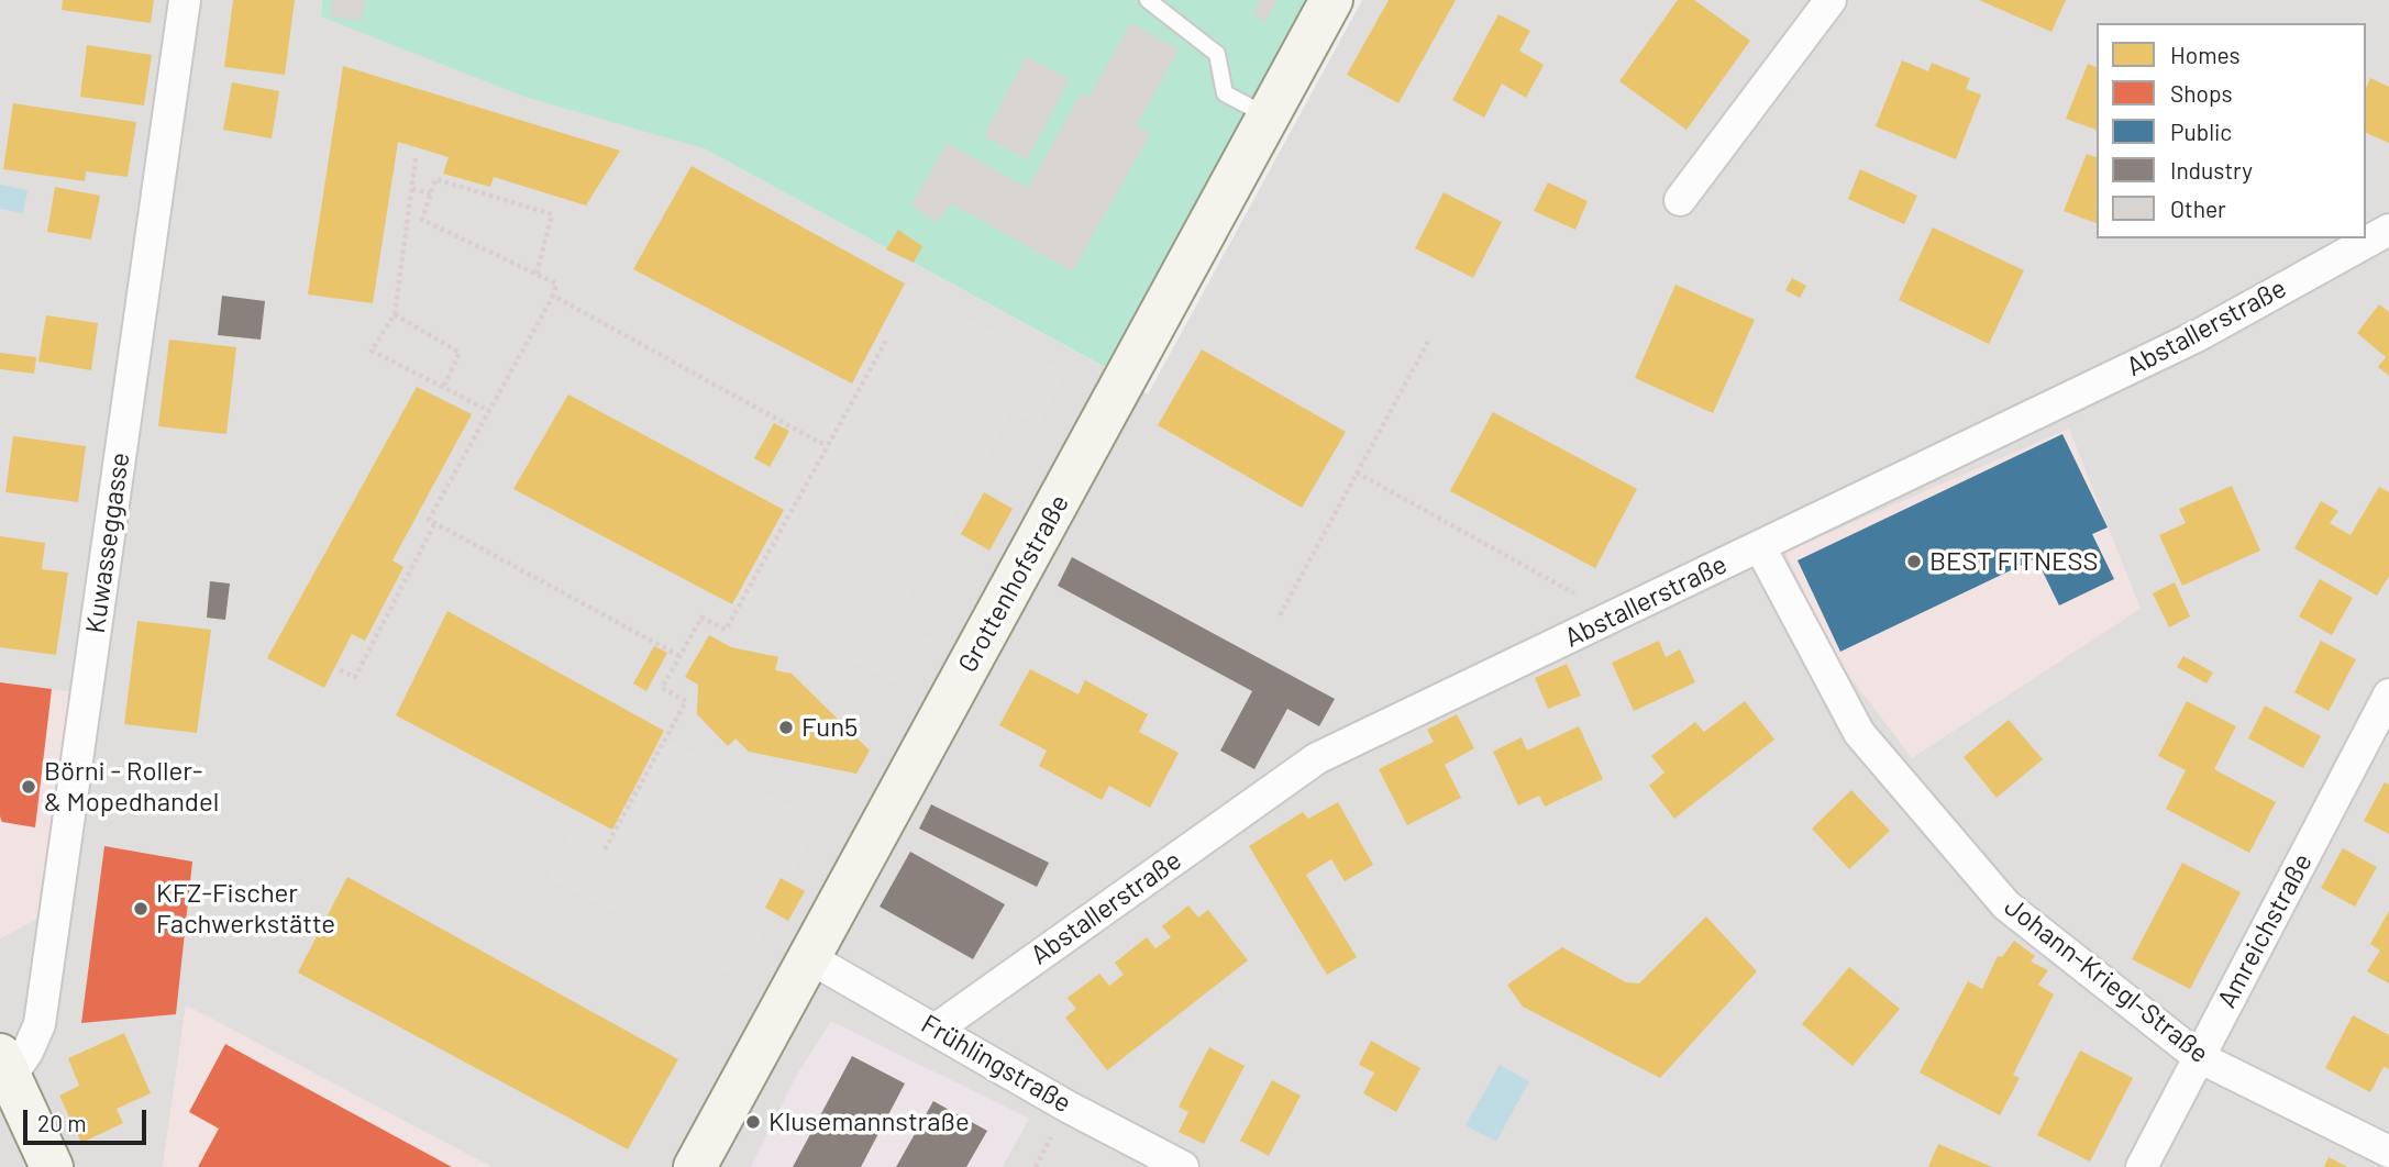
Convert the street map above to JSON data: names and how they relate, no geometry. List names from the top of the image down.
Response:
{
  "streets": {
    "main road": ["Grottenhofstraße"],
    "street": [
      "Abstallerstraße",
      "Kuwasseggasse",
      "Amreichstraße",
      "Johann-Kriegl-Straße",
      "Frühlingstraße"
    ]
  },
  "crossings": [
    ["Abstallerstraße", "Johann-Kriegl-Straße"],
    ["Abstallerstraße", "Frühlingstraße"],
    ["Grottenhofstraße", "Frühlingstraße"],
    ["Amreichstraße", "Johann-Kriegl-Straße"]
  ],
  "places": [
    "BEST FITNESS",
    "Fun5",
    "Börni - Roller- & Mopedhandel",
    "KFZ-Fischer Fachwerkstätte",
    "Klusemannstraße"
  ],
  "legend": [
    "Homes",
    "Shops",
    "Public",
    "Industry",
    "Other"
  ],
  "scale_bar": "20 m"
}
